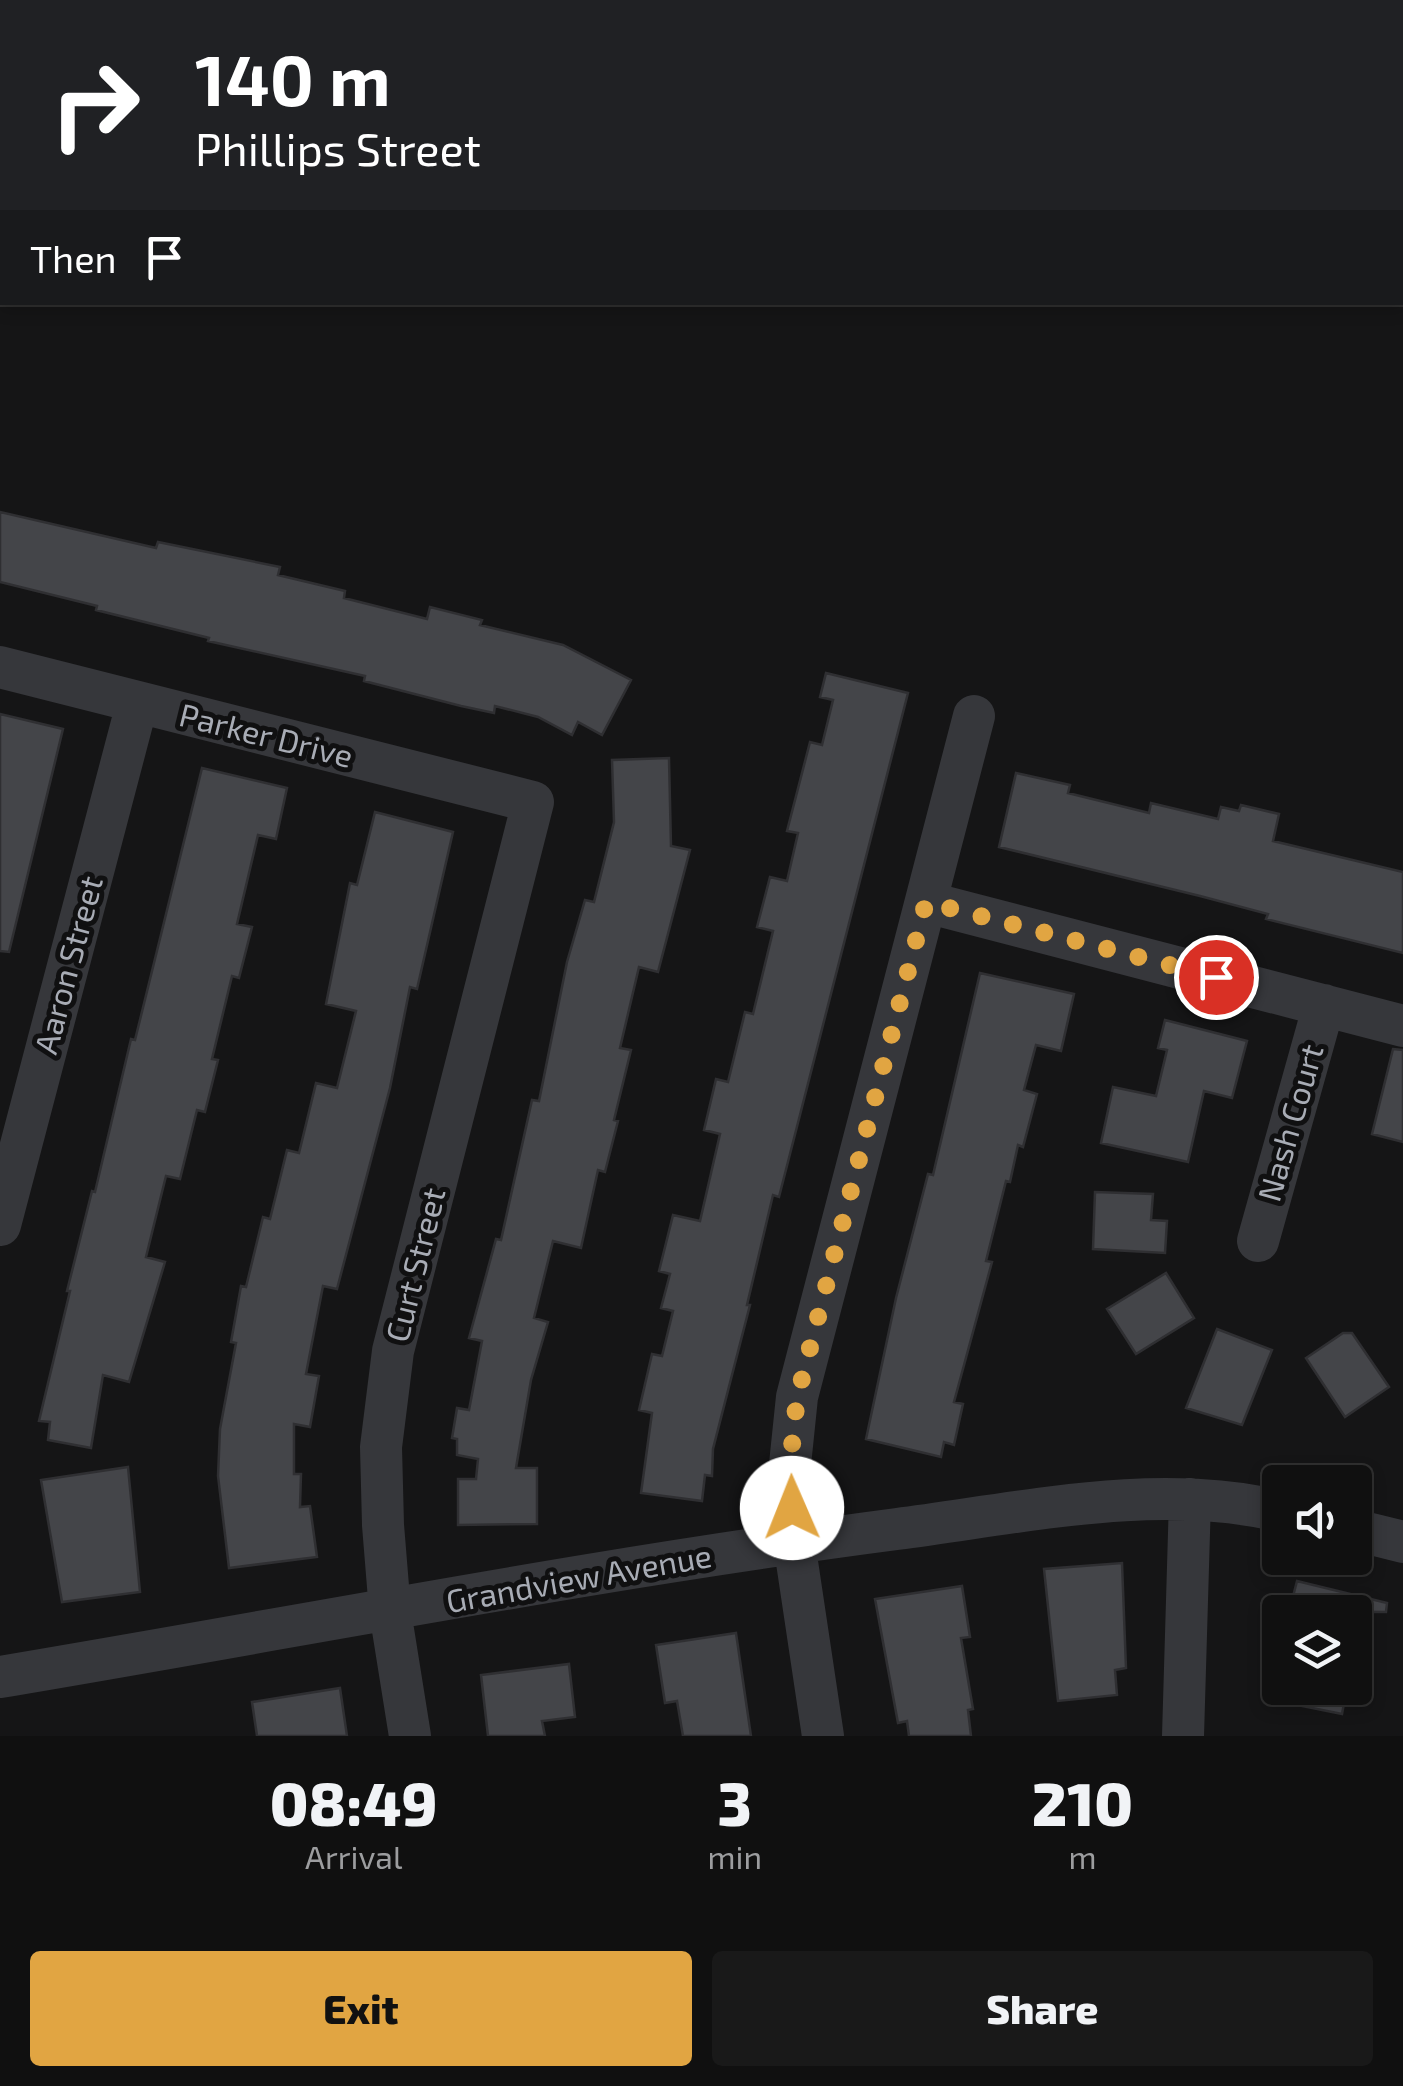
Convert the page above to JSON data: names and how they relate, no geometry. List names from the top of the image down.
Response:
{
  "streets": {
    "street": [
      "Parker Drive",
      "Aaron Street",
      "Nash Court",
      "Curt Street",
      "Grandview Avenue"
    ]
  },
  "crossings": [
    ["Parker Drive", "Aaron Street"],
    ["Parker Drive", "Curt Street"],
    ["Curt Street", "Grandview Avenue"]
  ],
  "page": {
    "turn": ["140 m", "Phillips Street"],
    "then": "Then",
    "eta": [
      "08:49",
      "Arrival",
      "3",
      "min",
      "210",
      "m"
    ],
    "buttons": ["Exit", "Share"]
  }
}
